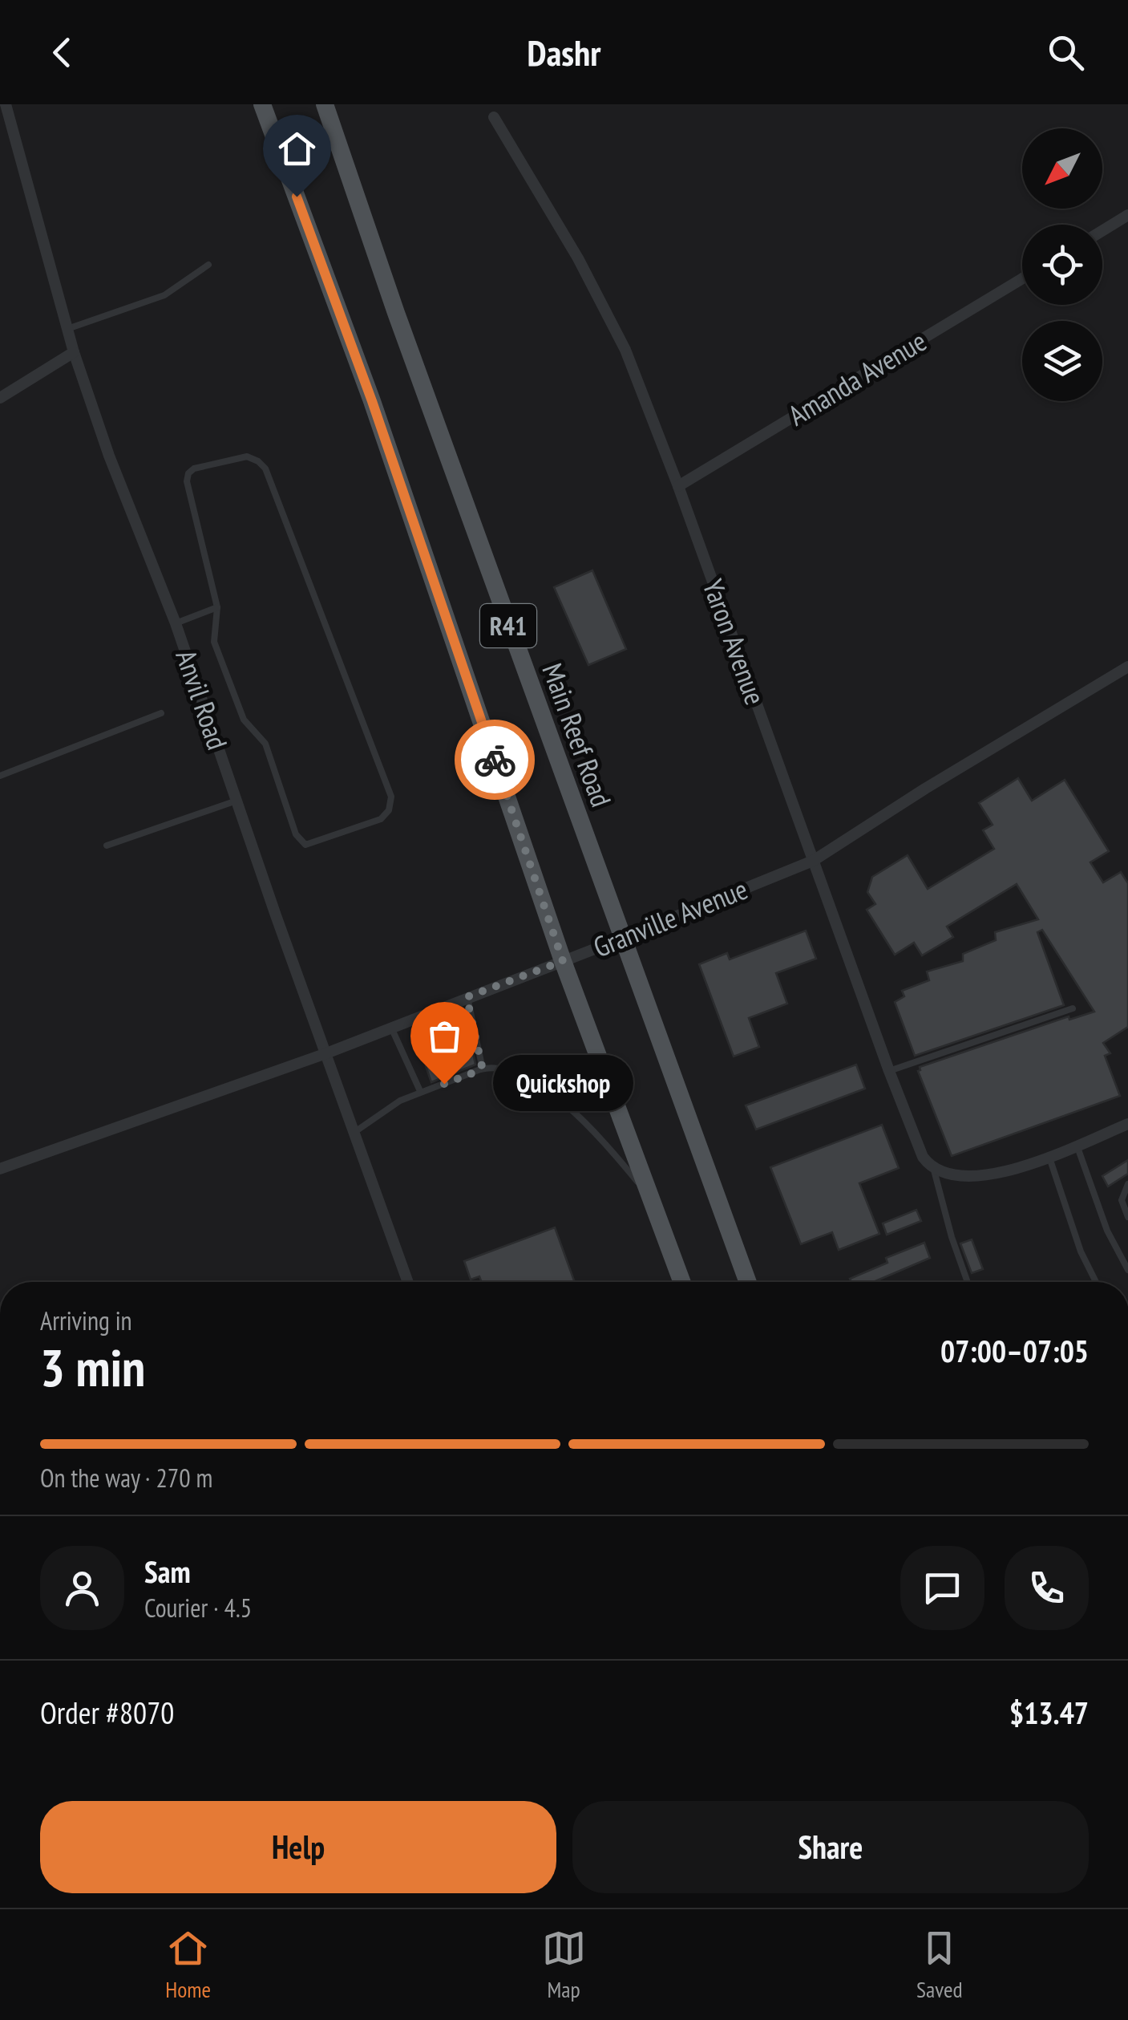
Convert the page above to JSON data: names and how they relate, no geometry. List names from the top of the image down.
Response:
{
  "streets": {
    "main road": ["R41", "Main Reef Road"],
    "street": [
      "Amanda Avenue",
      "Yaron Avenue",
      "Anvil Road",
      "Granville Avenue"
    ]
  },
  "crossings": [
    ["Amanda Avenue", "Yaron Avenue"],
    ["R41", "Granville Avenue"],
    ["Yaron Avenue", "Granville Avenue"],
    ["Anvil Road", "Granville Avenue"],
    ["Main Reef Road", "Granville Avenue"]
  ],
  "places": ["Quickshop"],
  "north": "bottom left",
  "page": {
    "header": "Dashr",
    "bubble": "Quickshop",
    "heading": ["3 min", "Arriving in", "07:00–07:05"],
    "panel": [
      "Sam",
      "Courier · 4.5",
      "Order #8070",
      "$13.47"
    ],
    "bar": "On the way · 270 m",
    "buttons": ["Help", "Share"],
    "tabs": ["Home", "Map", "Saved"]
  }
}
